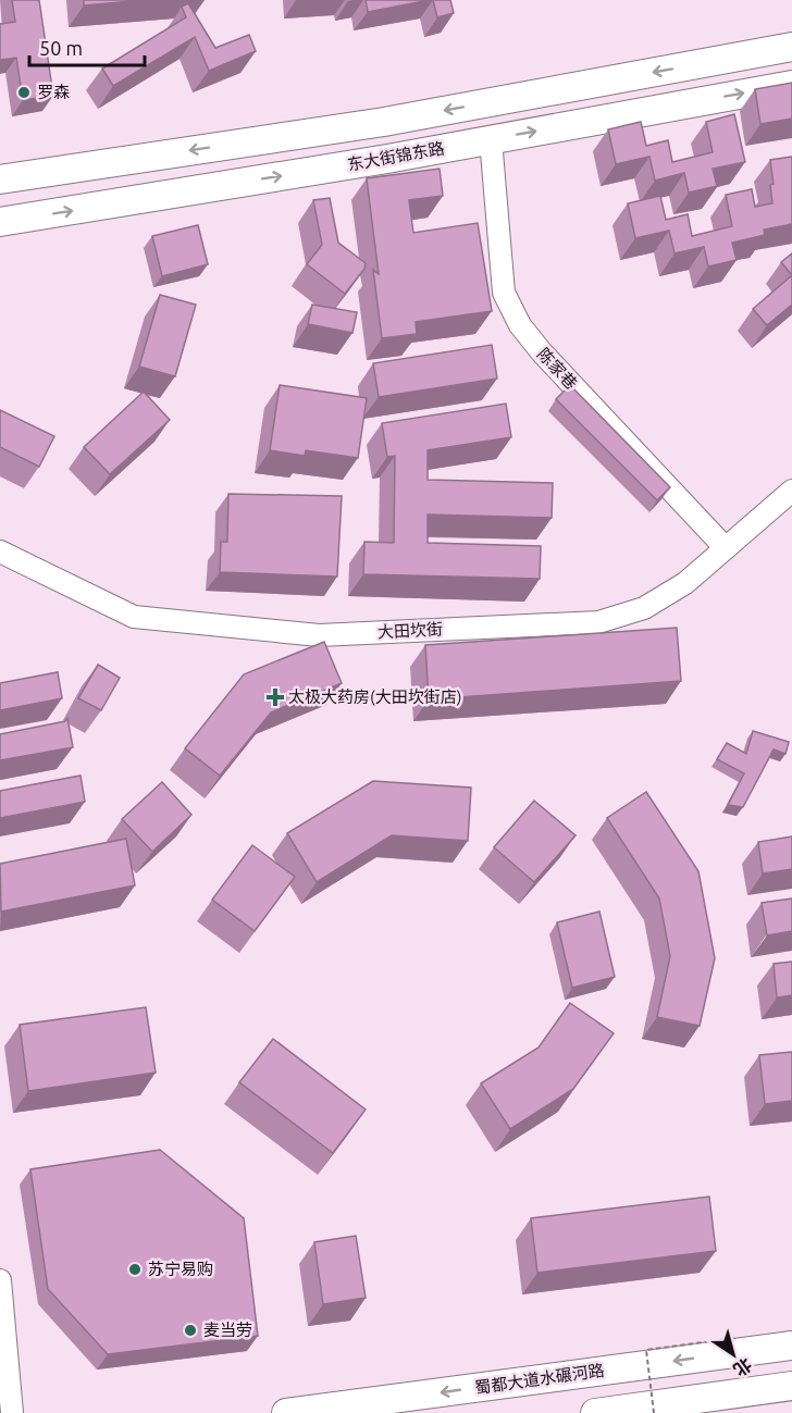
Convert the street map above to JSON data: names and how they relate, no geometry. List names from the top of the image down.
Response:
{
  "streets": {
    "main road": ["东大街锦东路", "蜀都大道水碾河路"],
    "street": ["陈家巷", "大田坎街"]
  },
  "crossings": [
    ["东大街锦东路", "陈家巷"],
    ["陈家巷", "大田坎街"]
  ],
  "places": {
    "other": ["罗森", "苏宁易购", "麦当劳"],
    "health": ["太极大药房(大田坎街店)"]
  },
  "scale_bar": "50 m",
  "north": "bottom right"
}
